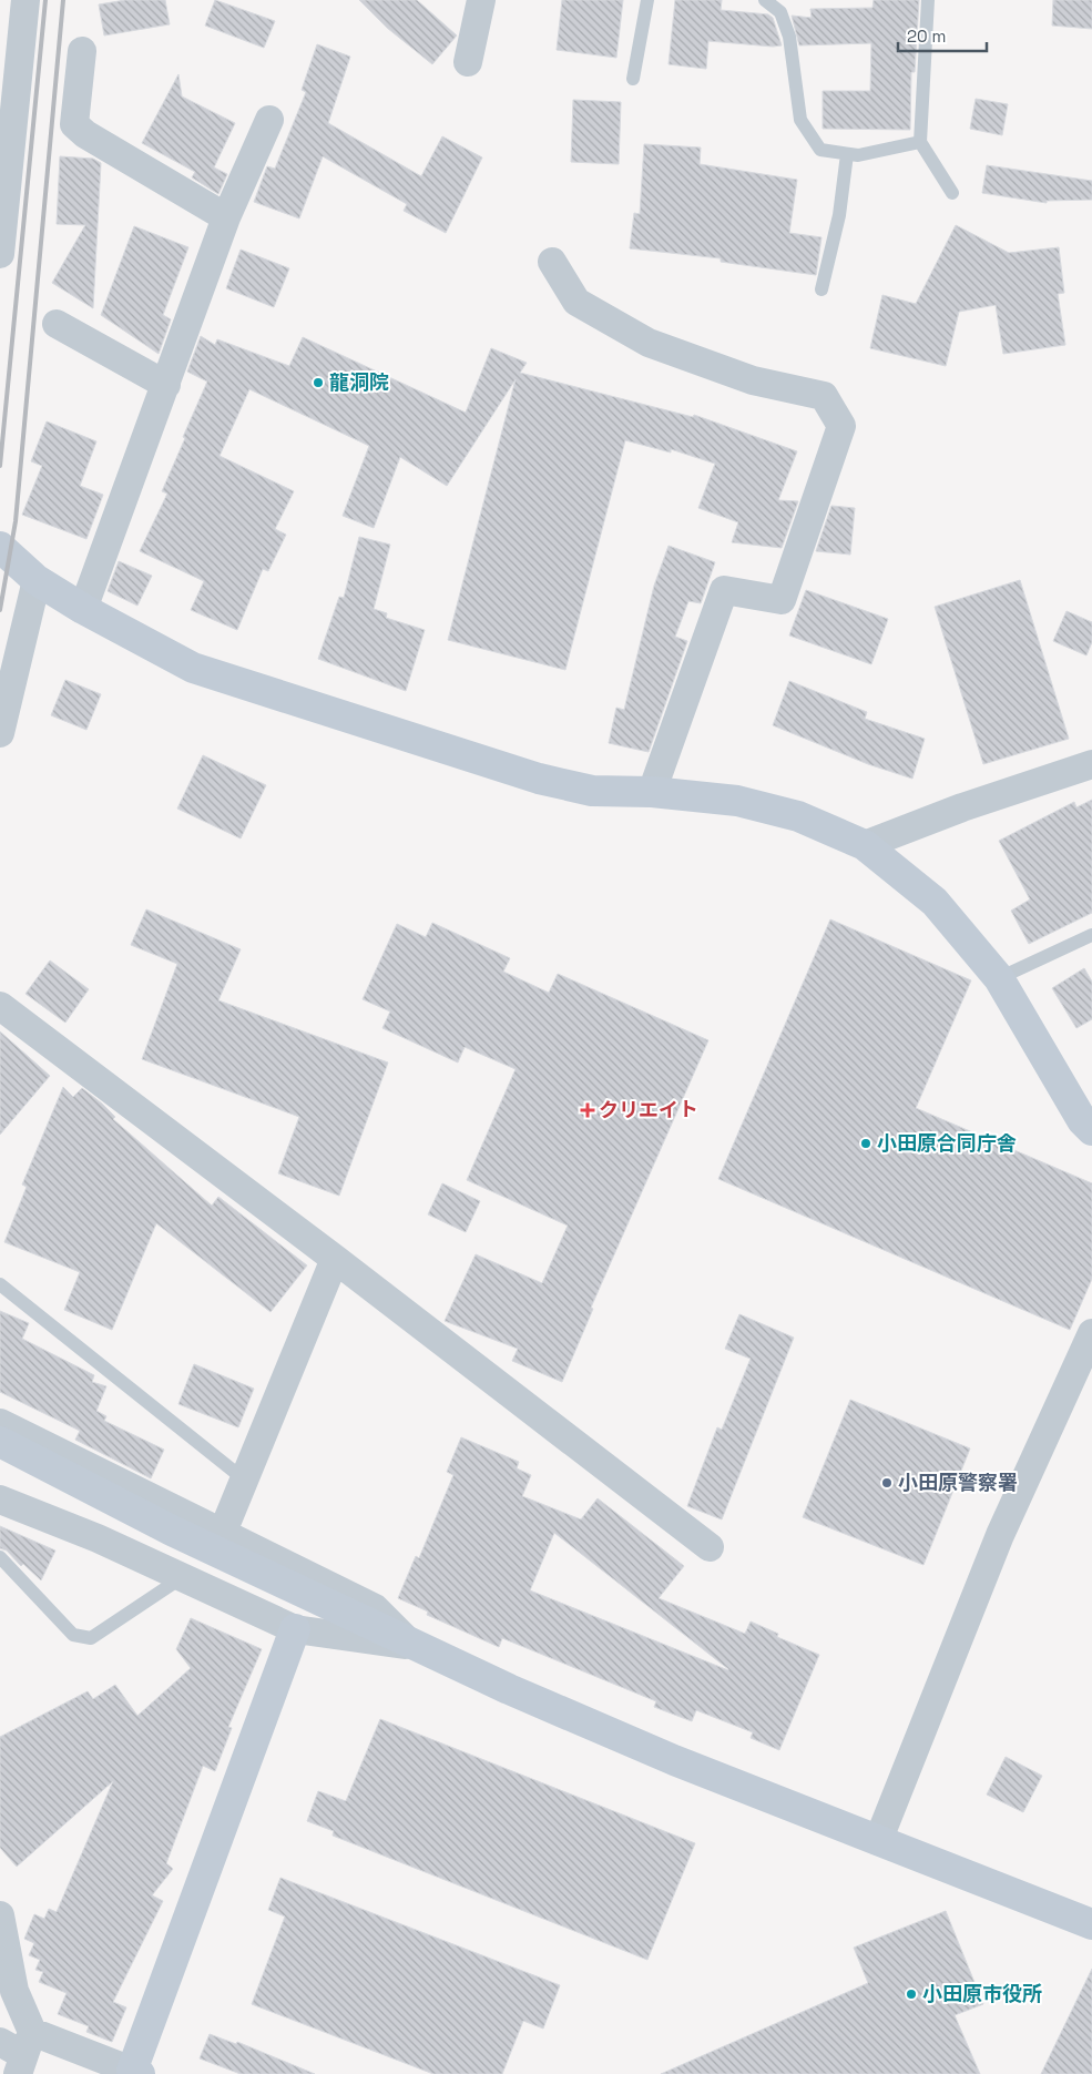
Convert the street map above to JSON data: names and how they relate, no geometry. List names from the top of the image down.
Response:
{
  "places": {
    "other": [
      "龍洞院",
      "小田原合同庁舎",
      "小田原警察署",
      "小田原市役所"
    ],
    "health": ["クリエイト"]
  },
  "scale_bar": "20 m"
}
